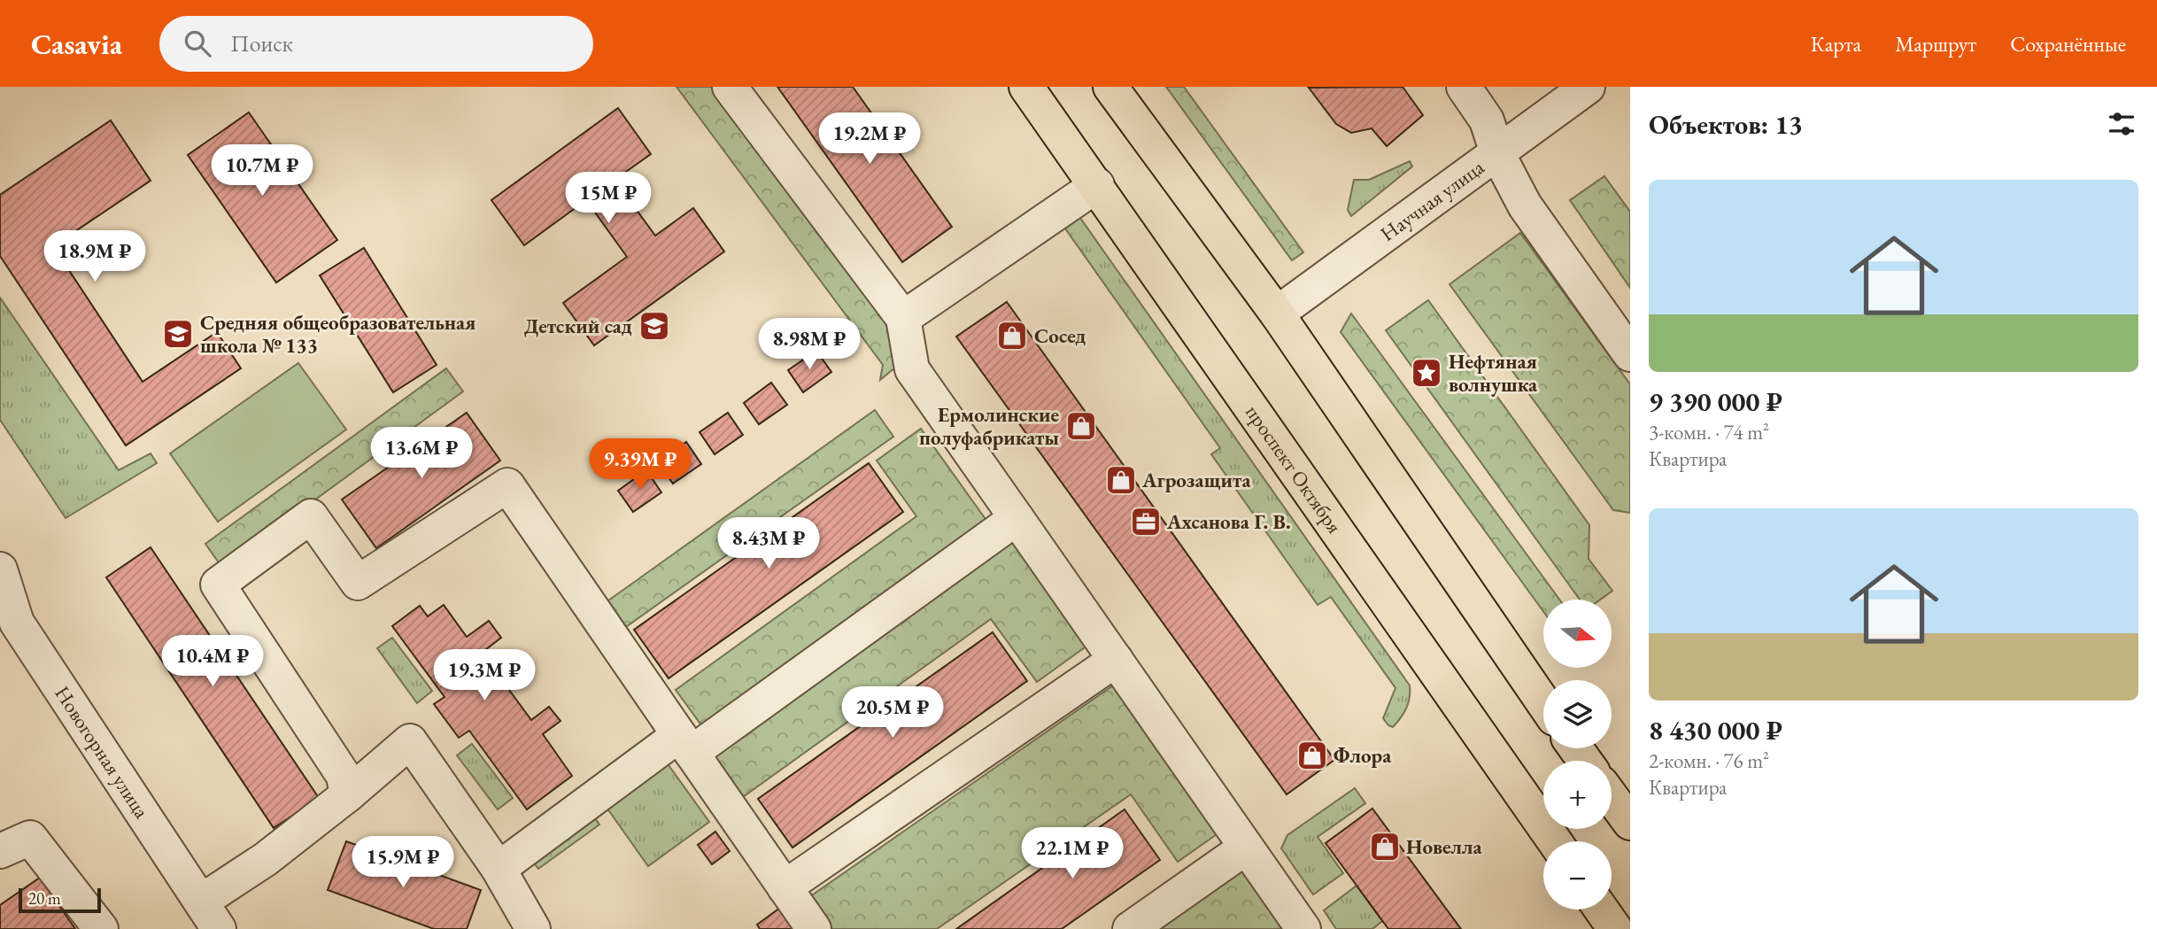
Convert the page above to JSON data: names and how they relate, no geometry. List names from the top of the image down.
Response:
{
  "streets": {
    "main road": ["проспект Октября"],
    "street": ["Научная улица", "Новогорная улица"]
  },
  "places": {
    "school or university": ["Детский сад", "Средняя общеобразовательная школа № 133"],
    "shop": [
      "Сосед",
      "Ермолинские полуфабрикаты",
      "Агрозащита",
      "Флора",
      "Новелла"
    ],
    "place": ["Нефтяная волнушка"],
    "office": ["Ахсанова Г. В."]
  },
  "scale_bar": "20 m",
  "north": "right",
  "page": {
    "header": "Casavia",
    "search": "Поиск",
    "nav": ["Карта", "Маршрут", "Сохранённые"],
    "heading": "Объектов: 13",
    "price": [
      "19.2M ₽",
      "10.7M ₽",
      "15M ₽",
      "18.9M ₽",
      "8.98M ₽",
      "13.6M ₽",
      "9.39M ₽",
      "8.43M ₽",
      "10.4M ₽",
      "19.3M ₽",
      "20.5M ₽",
      "22.1M ₽",
      "15.9M ₽"
    ],
    "list": [
      {
        "name": "9 390 000 ₽",
        "note": "3-комн. · 74 m² · Квартира"
      },
      {
        "name": "8 430 000 ₽",
        "note": "2-комн. · 76 m² · Квартира"
      }
    ],
    "map_buttons": ["+", "−"],
    "scale": "20 m"
  }
}
